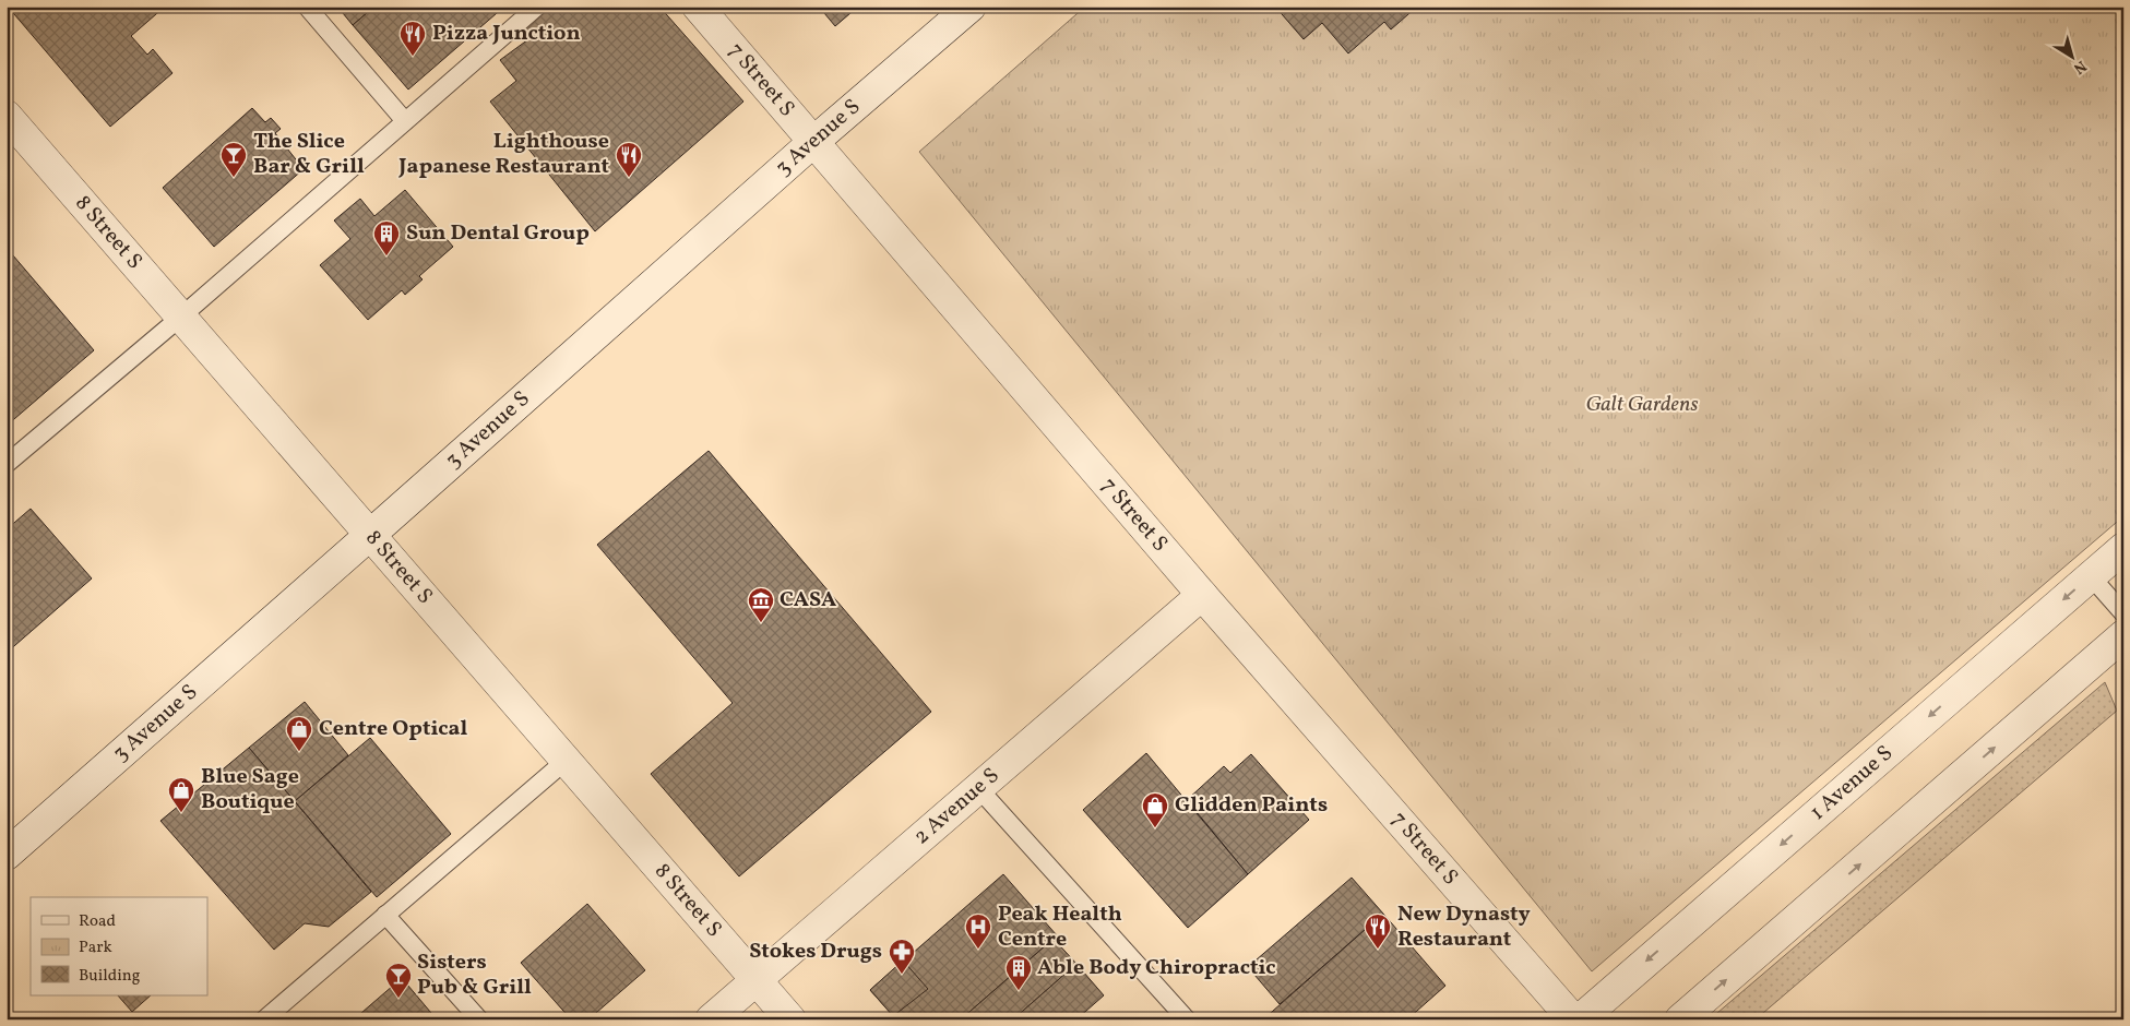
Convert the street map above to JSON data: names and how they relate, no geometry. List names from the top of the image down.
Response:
{
  "streets": {
    "street": [
      "7 Street S",
      "3 Avenue S",
      "8 Street S",
      "1 Avenue S",
      "2 Avenue S"
    ]
  },
  "crossings": [
    ["7 Street S", "3 Avenue S"],
    ["7 Street S", "2 Avenue S"],
    ["3 Avenue S", "8 Street S"],
    ["8 Street S", "2 Avenue S"]
  ],
  "parks": ["Galt Gardens"],
  "places": {
    "restaurant": ["Pizza Junction", "Lighthouse Japanese Restaurant", "New Dynasty Restaurant"],
    "bar": ["The Slice Bar & Grill", "Sisters Pub & Grill"],
    "building": ["Sun Dental Group", "Able Body Chiropractic"],
    "museum": ["CASA"],
    "shop": ["Centre Optical", "Blue Sage Boutique", "Glidden Paints"],
    "hospital": ["Peak Health Centre"],
    "pharmacy": ["Stokes Drugs"]
  },
  "legend": ["Road", "Park", "Building"],
  "north": "bottom right"
}
